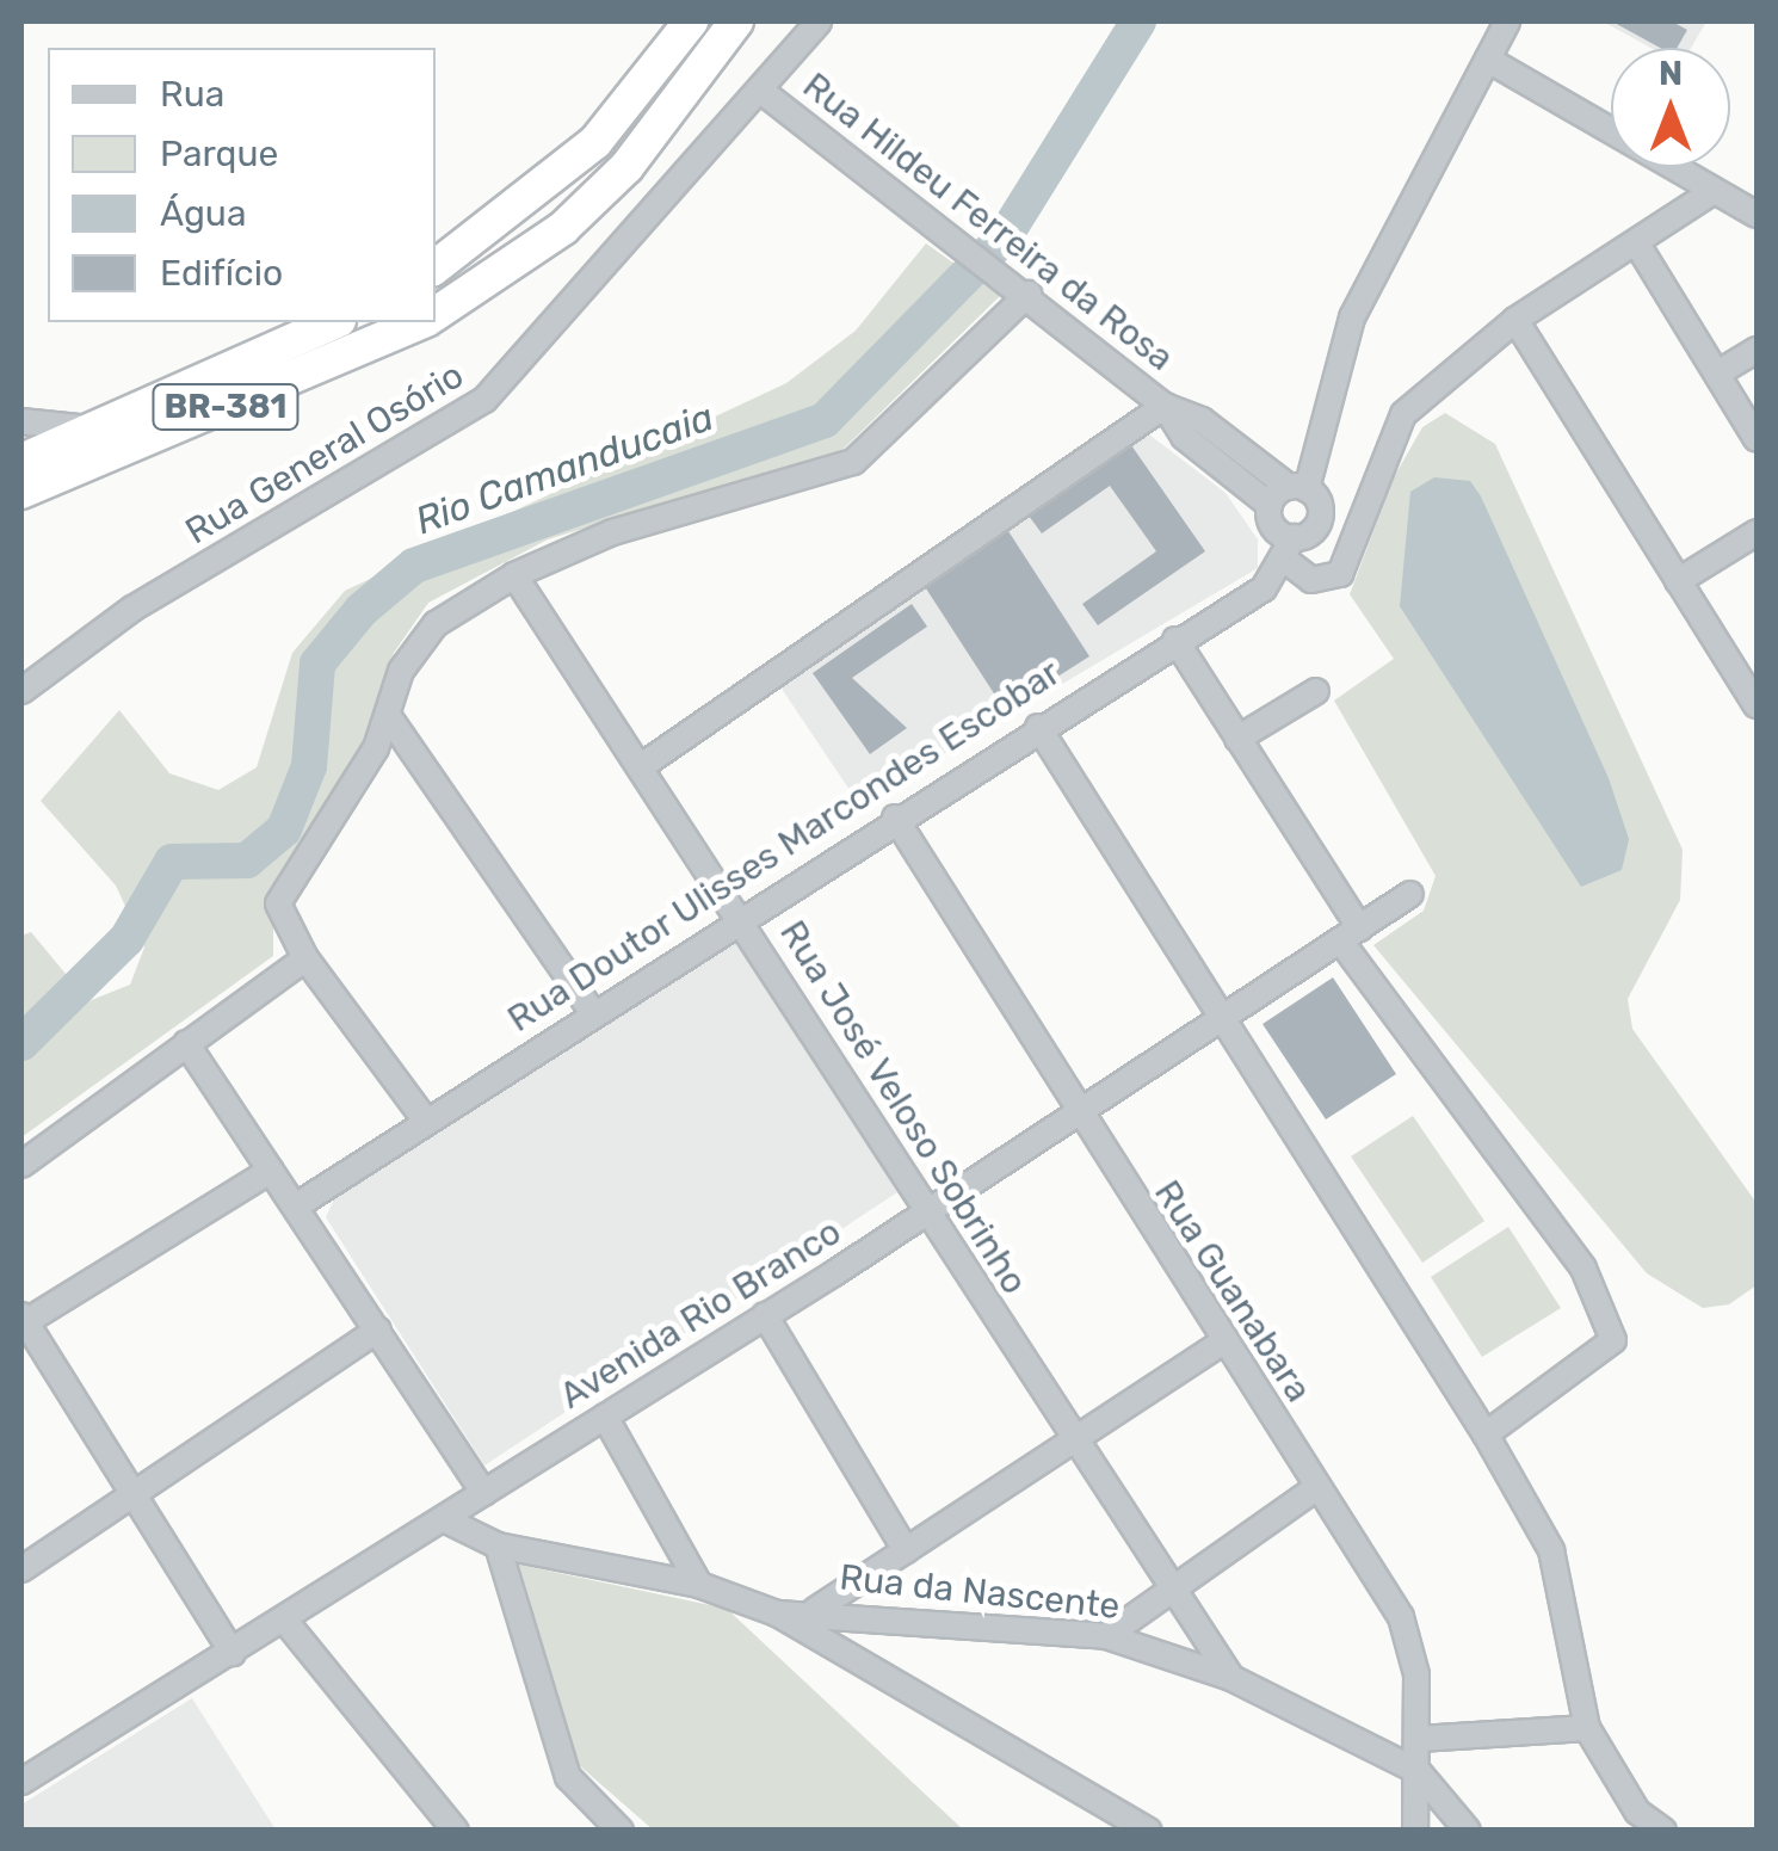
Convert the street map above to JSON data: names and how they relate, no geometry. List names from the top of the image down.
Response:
{
  "streets": {
    "highway": ["BR-381"],
    "street": [
      "Rua Hildeu Ferreira da Rosa",
      "Rua General Osório",
      "Rua Doutor Ulisses Marcondes Escobar",
      "Rua José Veloso Sobrinho",
      "Rua Guanabara",
      "Avenida Rio Branco",
      "Rua da Nascente"
    ]
  },
  "crossings": [
    ["Rua Hildeu Ferreira da Rosa", "Rua General Osório"],
    ["Rua Doutor Ulisses Marcondes Escobar", "Rua José Veloso Sobrinho"],
    ["Rua Doutor Ulisses Marcondes Escobar", "Rua Guanabara"],
    ["Rua José Veloso Sobrinho", "Avenida Rio Branco"],
    ["Rua José Veloso Sobrinho", "Rua da Nascente"],
    ["Rua Guanabara", "Avenida Rio Branco"],
    ["Rua Guanabara", "Rua da Nascente"],
    ["Avenida Rio Branco", "Rua da Nascente"]
  ],
  "water": ["Rio Camanducaia"],
  "legend": [
    "Rua",
    "Parque",
    "Água",
    "Edifício"
  ],
  "north": "top"
}
